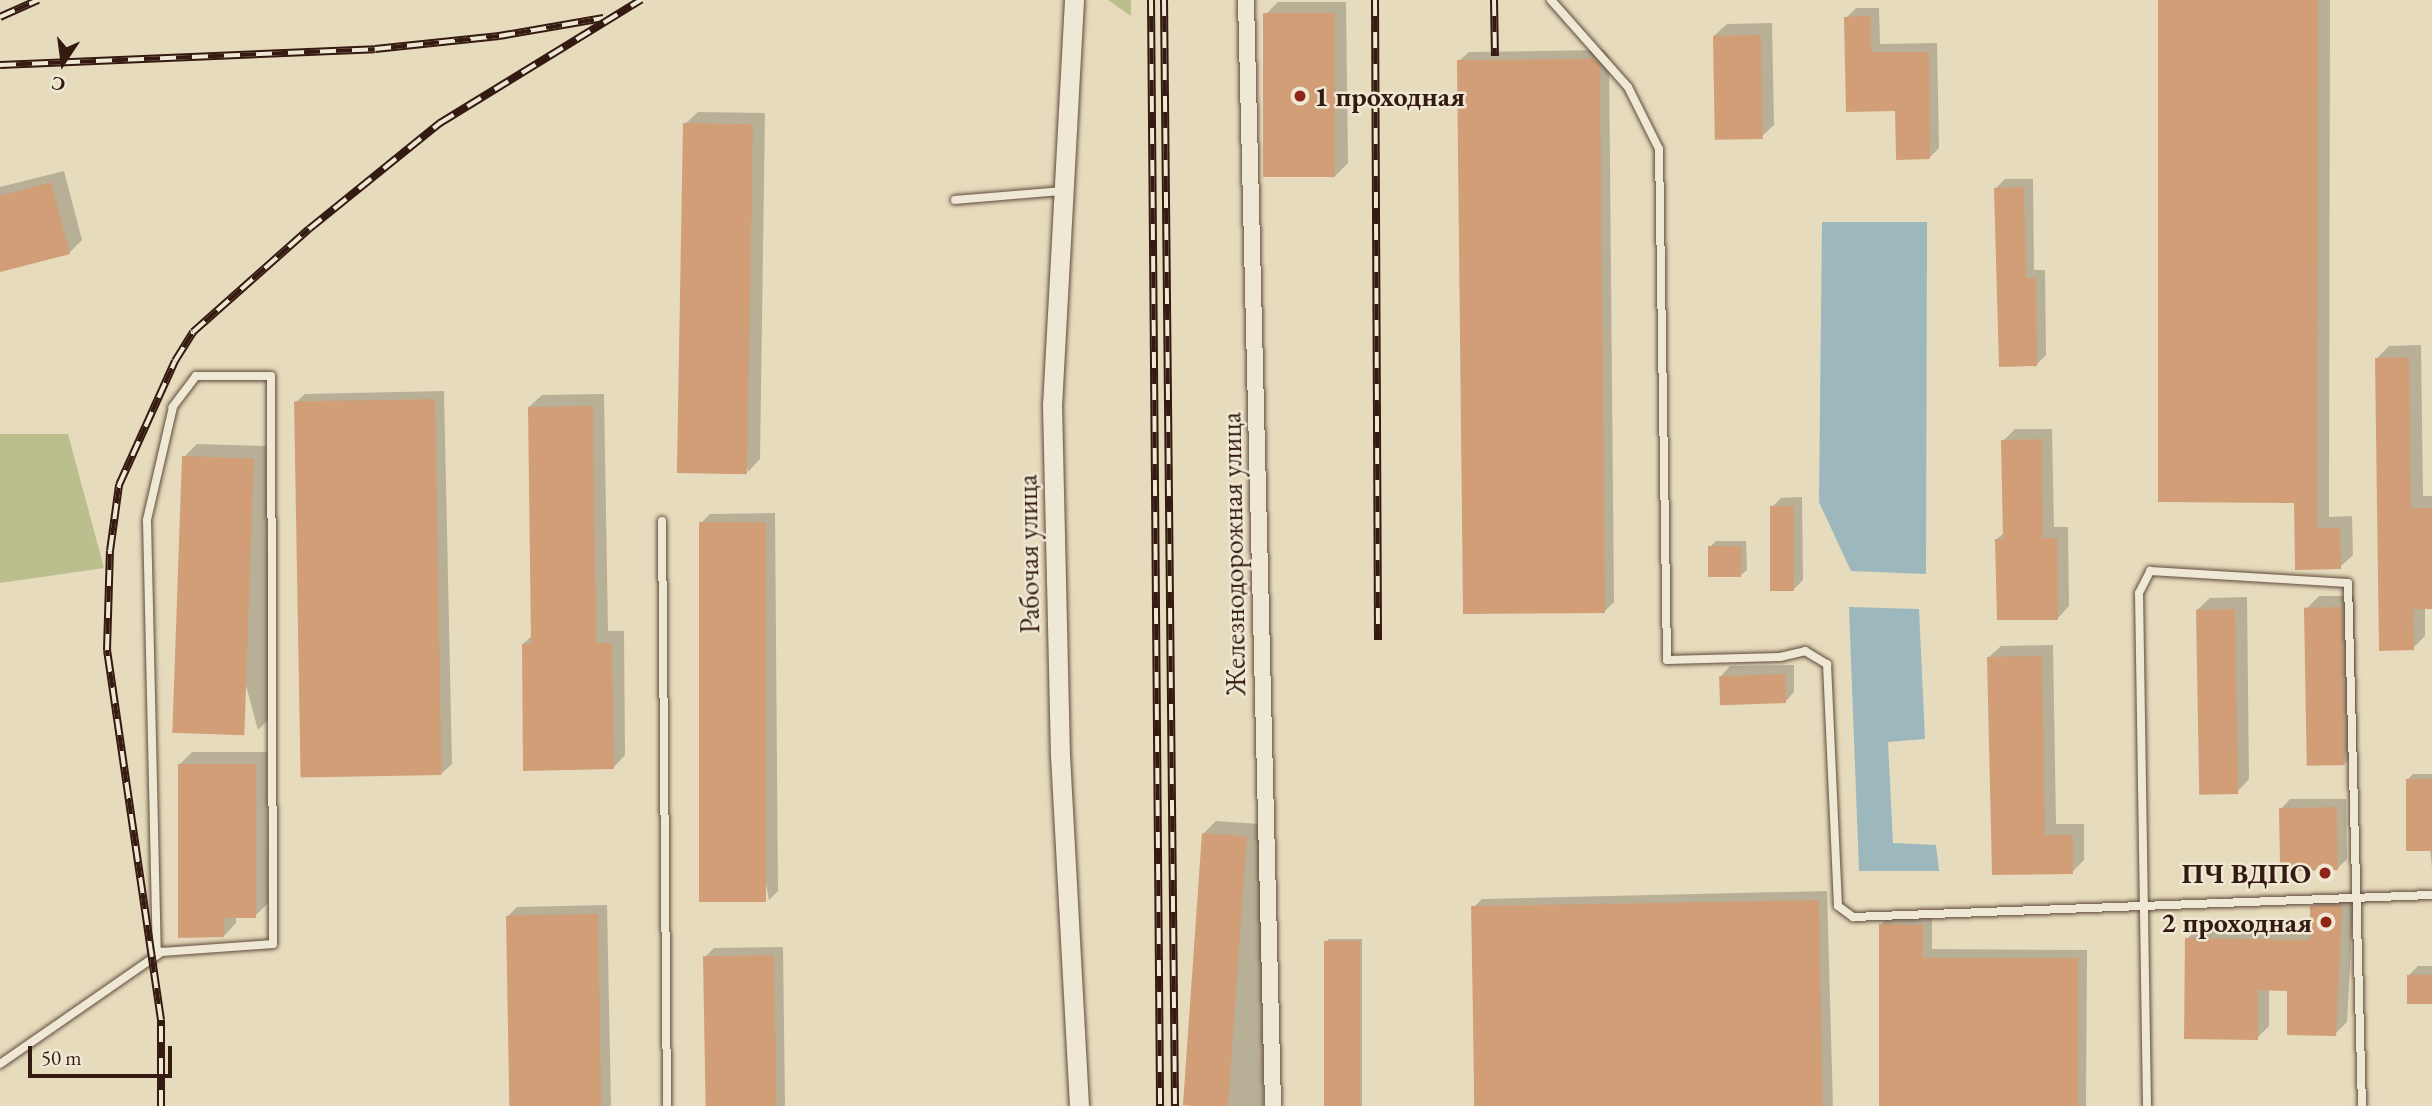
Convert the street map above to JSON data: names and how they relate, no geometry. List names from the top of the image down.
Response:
{
  "streets": {
    "street": ["Рабочая улица", "Железнодорожная улица"]
  },
  "places": ["1 проходная", "ПЧ ВДПО", "2 проходная"],
  "scale_bar": "50 m",
  "north": "bottom"
}
